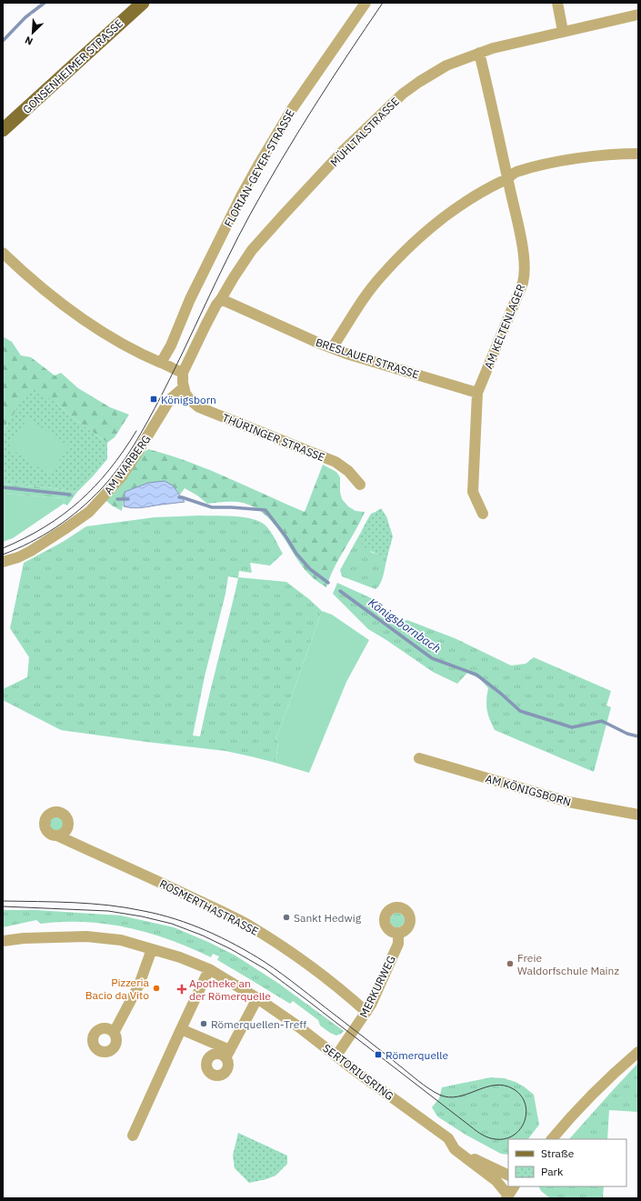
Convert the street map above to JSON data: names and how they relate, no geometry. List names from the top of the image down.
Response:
{
  "streets": {
    "main road": ["GONSENHEIMER STRASSE"],
    "street": [
      "MÜHLTALSTRASSE",
      "FLORIAN-GEYER-STRASSE",
      "AM KELTENLAGER",
      "BRESLAUER STRASSE",
      "THÜRINGER STRASSE",
      "AM WARBERG",
      "AM KÖNIGSBORN",
      "ROSMERTHASTRASSE",
      "MERKURWEG",
      "SERTORIUSRING"
    ]
  },
  "crossings": [
    ["MÜHLTALSTRASSE", "AM KELTENLAGER"],
    ["MÜHLTALSTRASSE", "BRESLAUER STRASSE"],
    ["AM KELTENLAGER", "BRESLAUER STRASSE"],
    ["THÜRINGER STRASSE", "AM WARBERG"],
    ["ROSMERTHASTRASSE", "MERKURWEG"],
    ["MERKURWEG", "SERTORIUSRING"]
  ],
  "water": ["Königsbornbach"],
  "places": {
    "transit": ["Königsborn", "Römerquelle"],
    "other": [
      "Sankt Hedwig",
      "Freie Waldorfschule Mainz",
      "Pizzeria Bacio da Vito",
      "Römerquellen-Treff"
    ],
    "health": ["Apotheke an der Römerquelle"]
  },
  "legend": ["Straße", "Park"],
  "north": "bottom left"
}
